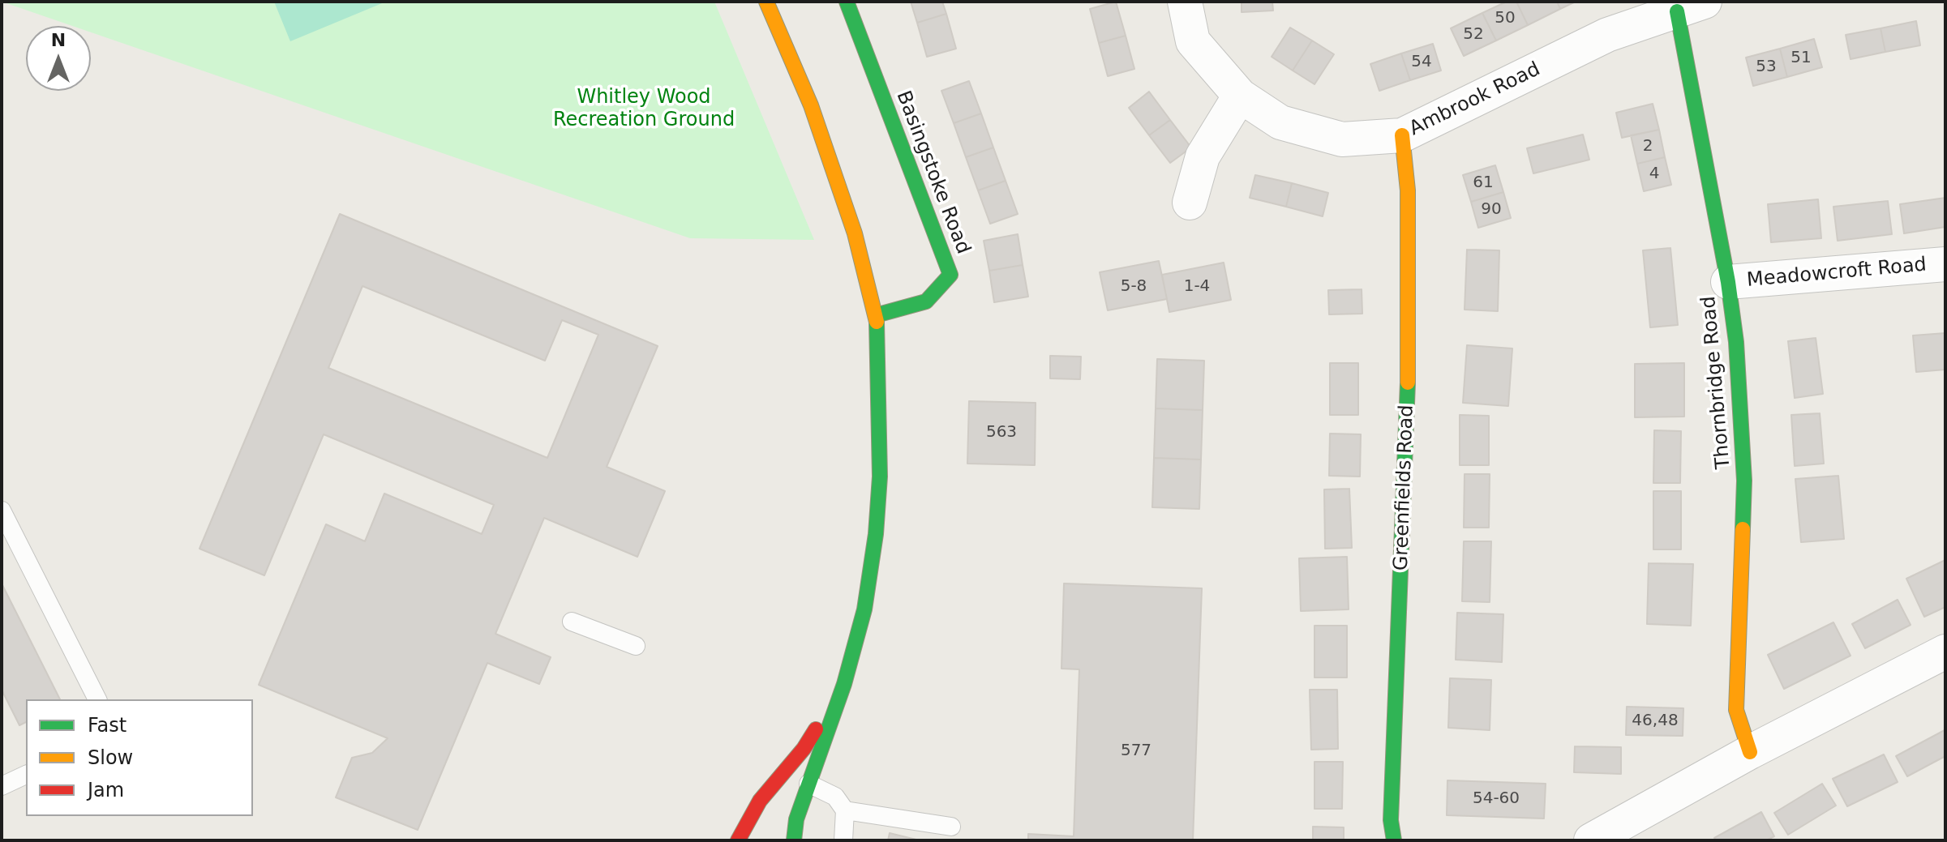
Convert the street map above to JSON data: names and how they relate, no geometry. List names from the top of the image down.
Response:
{
  "streets": {
    "street": [
      "Ambrook Road",
      "Basingstoke Road",
      "Meadowcroft Road",
      "Thornbridge Road",
      "Greenfields Road"
    ]
  },
  "crossings": [
    ["Ambrook Road", "Thornbridge Road"],
    ["Ambrook Road", "Greenfields Road"],
    ["Meadowcroft Road", "Thornbridge Road"]
  ],
  "parks": ["Whitley Wood Recreation Ground"],
  "house_numbers": [
    "50",
    "52",
    "51",
    "54",
    "53",
    "2",
    "4",
    "61",
    "90",
    "5-8",
    "1-4",
    "563",
    "46,48",
    "577",
    "54-60"
  ],
  "legend": ["Fast", "Slow", "Jam"],
  "north": "top"
}
